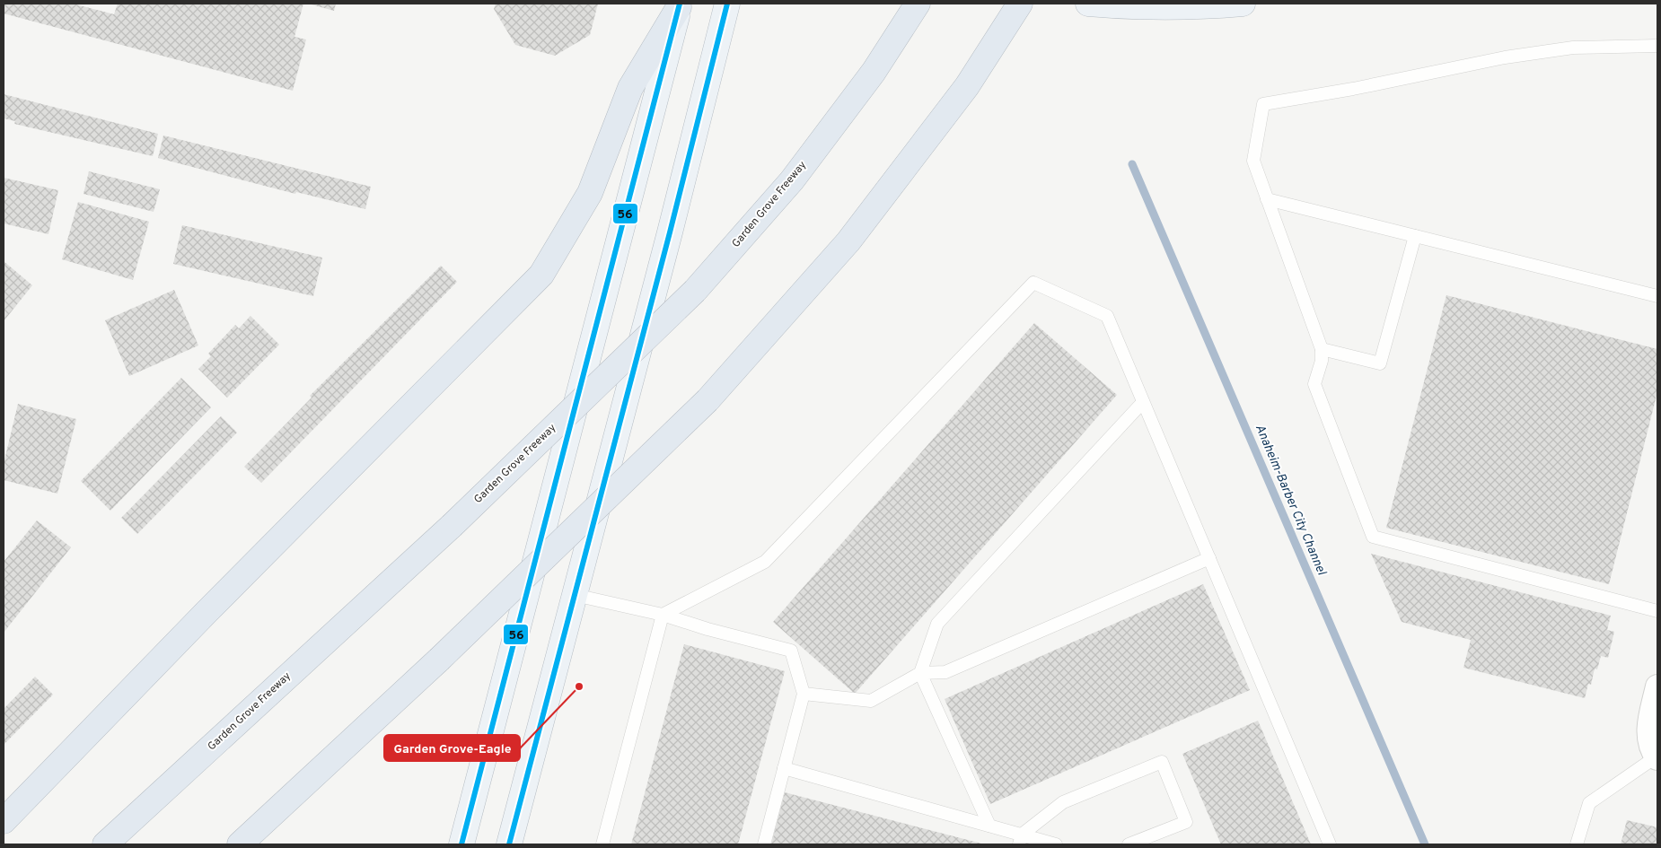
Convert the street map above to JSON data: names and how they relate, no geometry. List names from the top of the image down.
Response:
{
  "streets": {
    "highway": ["Garden Grove Freeway"]
  },
  "water": ["Anaheim-Barber City Channel"],
  "places": ["Garden Grove-Eagle"],
  "lines": ["transit line 56"]
}
